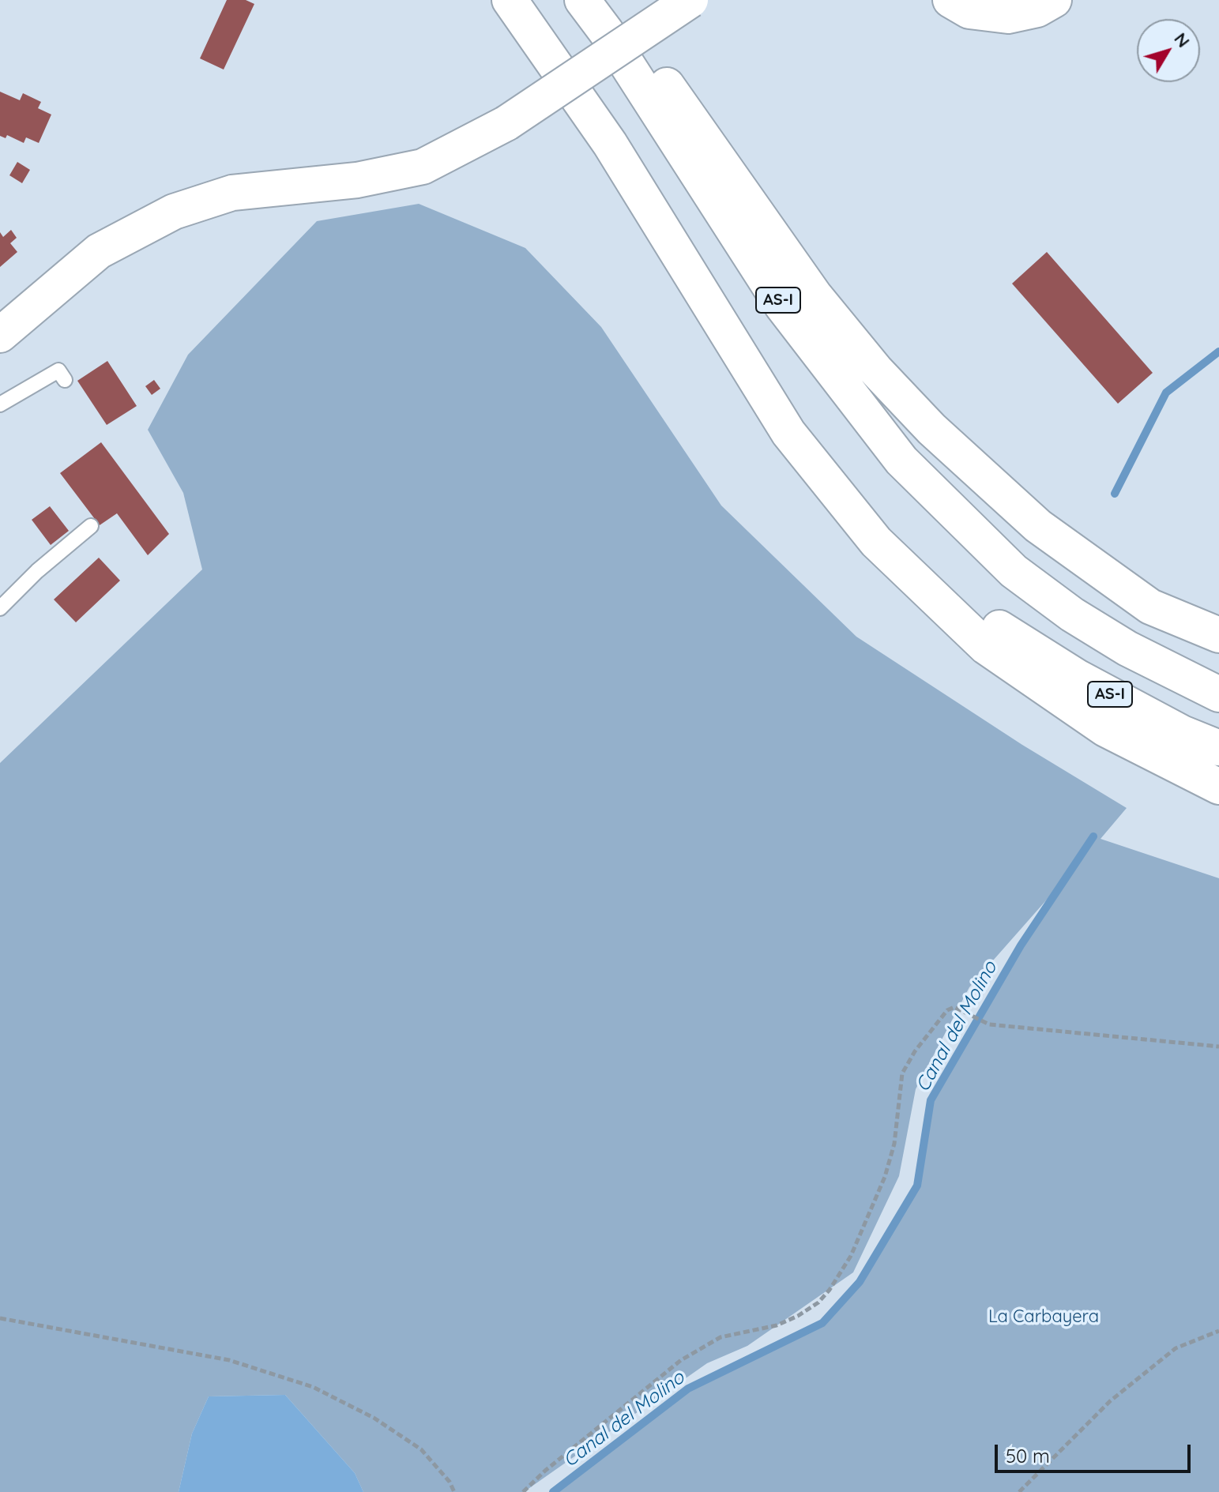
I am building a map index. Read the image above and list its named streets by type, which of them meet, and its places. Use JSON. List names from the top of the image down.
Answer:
{
  "streets": {
    "main road": ["AS-I"]
  },
  "water": ["Canal del Molino"],
  "parks": ["La Carbayera"],
  "scale_bar": "50 m",
  "north": "top right"
}
